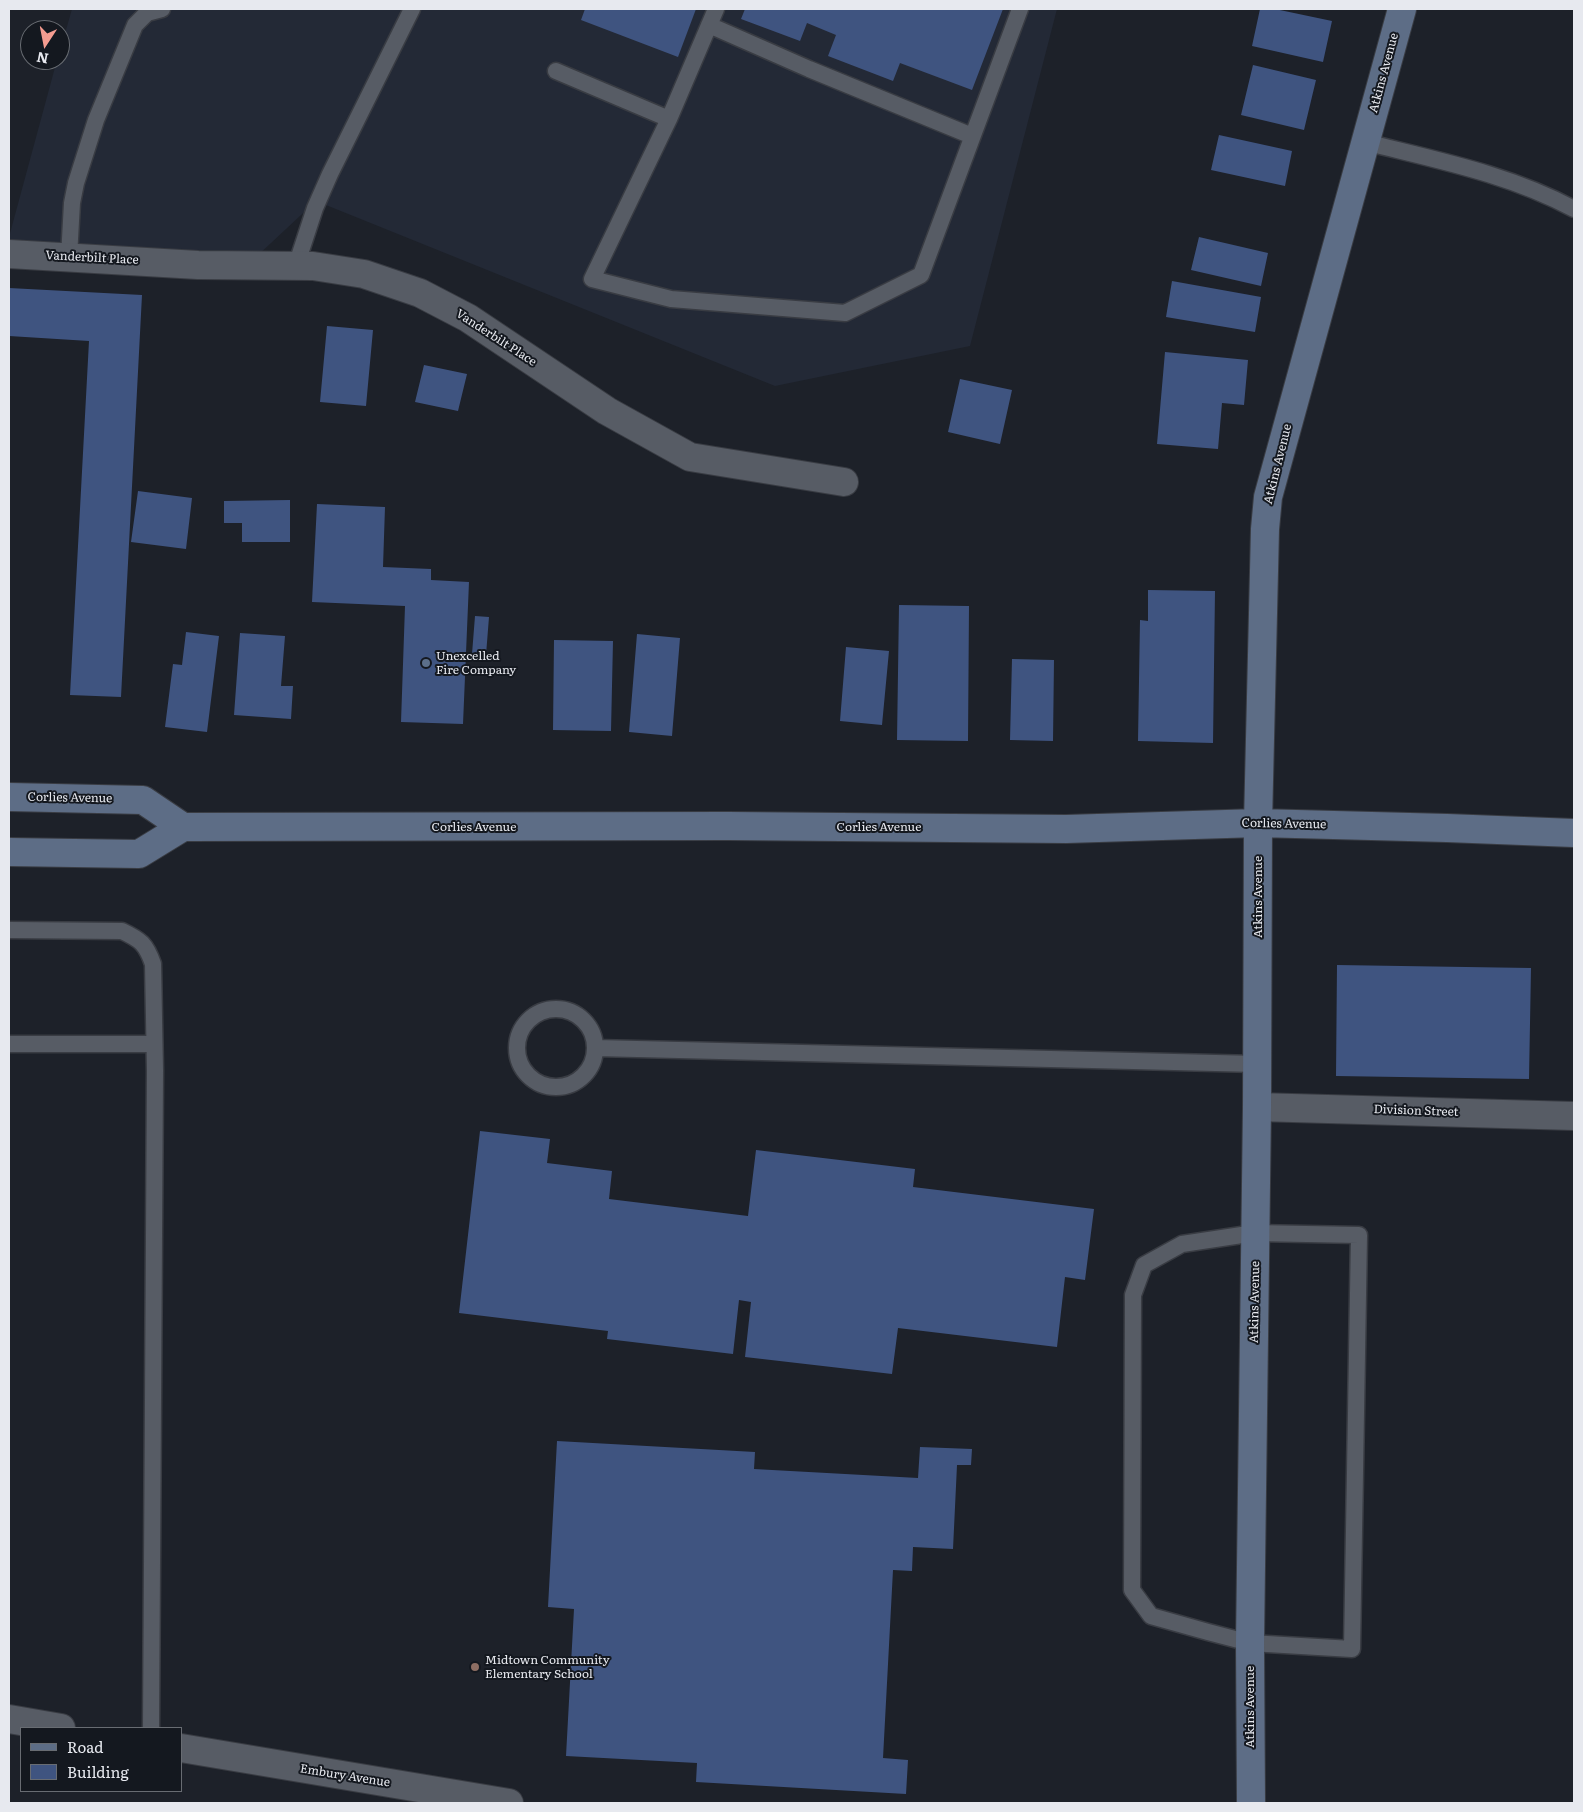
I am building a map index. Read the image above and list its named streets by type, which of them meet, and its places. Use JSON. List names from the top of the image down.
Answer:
{
  "streets": {
    "street": [
      "Atkins Avenue",
      "Vanderbilt Place",
      "Corlies Avenue",
      "Division Street",
      "Embury Avenue"
    ]
  },
  "crossings": [
    ["Atkins Avenue", "Corlies Avenue"],
    ["Atkins Avenue", "Division Street"]
  ],
  "places": ["Unexcelled Fire Company", "Midtown Community Elementary School"],
  "legend": ["Road", "Building"],
  "north": "bottom"
}
